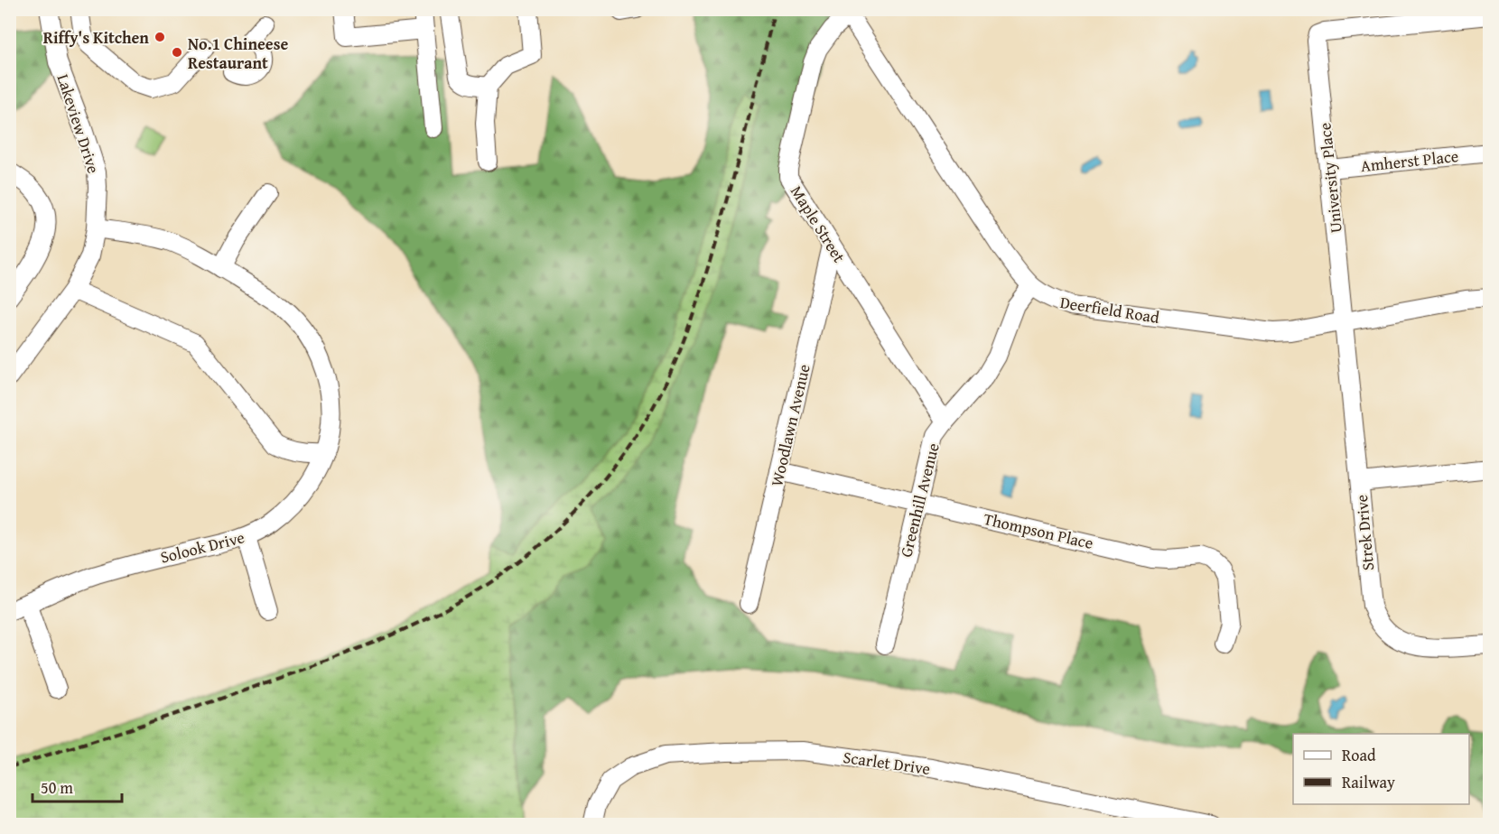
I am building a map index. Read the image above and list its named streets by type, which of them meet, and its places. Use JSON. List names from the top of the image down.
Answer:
{
  "streets": {
    "street": [
      "Lakeview Drive",
      "Amherst Place",
      "University Place",
      "Maple Street",
      "Deerfield Road",
      "Woodlawn Avenue",
      "Greenhill Avenue",
      "Thompson Place",
      "Strek Drive",
      "Solook Drive",
      "Scarlet Drive"
    ]
  },
  "crossings": [
    ["Lakeview Drive", "Solook Drive"],
    ["Amherst Place", "University Place"],
    ["University Place", "Deerfield Road"],
    ["University Place", "Strek Drive"],
    ["Maple Street", "Deerfield Road"],
    ["Maple Street", "Woodlawn Avenue"],
    ["Maple Street", "Greenhill Avenue"],
    ["Deerfield Road", "Greenhill Avenue"],
    ["Deerfield Road", "Strek Drive"],
    ["Woodlawn Avenue", "Thompson Place"],
    ["Greenhill Avenue", "Thompson Place"]
  ],
  "places": ["Riffy's Kitchen", "No.1 Chineese Restaurant"],
  "legend": ["Road", "Railway"],
  "scale_bar": "50 m"
}
